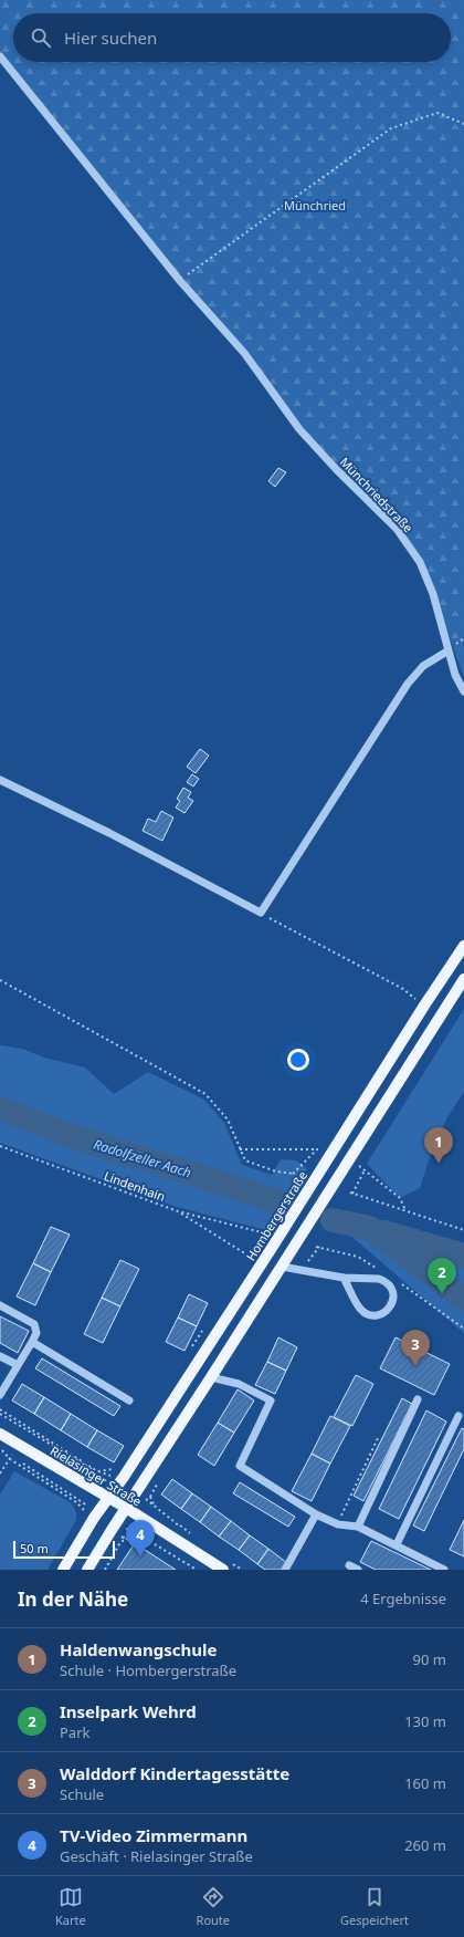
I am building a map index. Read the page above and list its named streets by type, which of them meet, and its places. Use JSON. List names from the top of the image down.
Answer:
{
  "streets": {
    "main road": ["Hombergerstraße", "Rielasinger Straße"],
    "street": ["Münchriedstraße"],
    "path": ["Lindenhain"]
  },
  "crossings": [
    ["Hombergerstraße", "Rielasinger Straße"]
  ],
  "water": ["Radolfzeller Aach"],
  "parks": ["Münchried"],
  "scale_bar": "50 m",
  "page": {
    "search": "Hier suchen",
    "pins": [
      "1",
      "2",
      "3",
      "4"
    ],
    "scale": "50 m",
    "heading": ["In der Nähe", "4 Ergebnisse"],
    "list": [
      {
        "mark": "1",
        "name": "Haldenwangschule",
        "note": "Schule · Hombergerstraße",
        "value": "90 m"
      },
      {
        "mark": "2",
        "name": "Inselpark Wehrd",
        "note": "Park",
        "value": "130 m"
      },
      {
        "mark": "3",
        "name": "Walddorf Kindertagesstätte",
        "note": "Schule",
        "value": "160 m"
      },
      {
        "mark": "4",
        "name": "TV-Video Zimmermann",
        "note": "Geschäft · Rielasinger Straße",
        "value": "260 m"
      }
    ],
    "nav": ["Karte", "Route", "Gespeichert"]
  }
}
